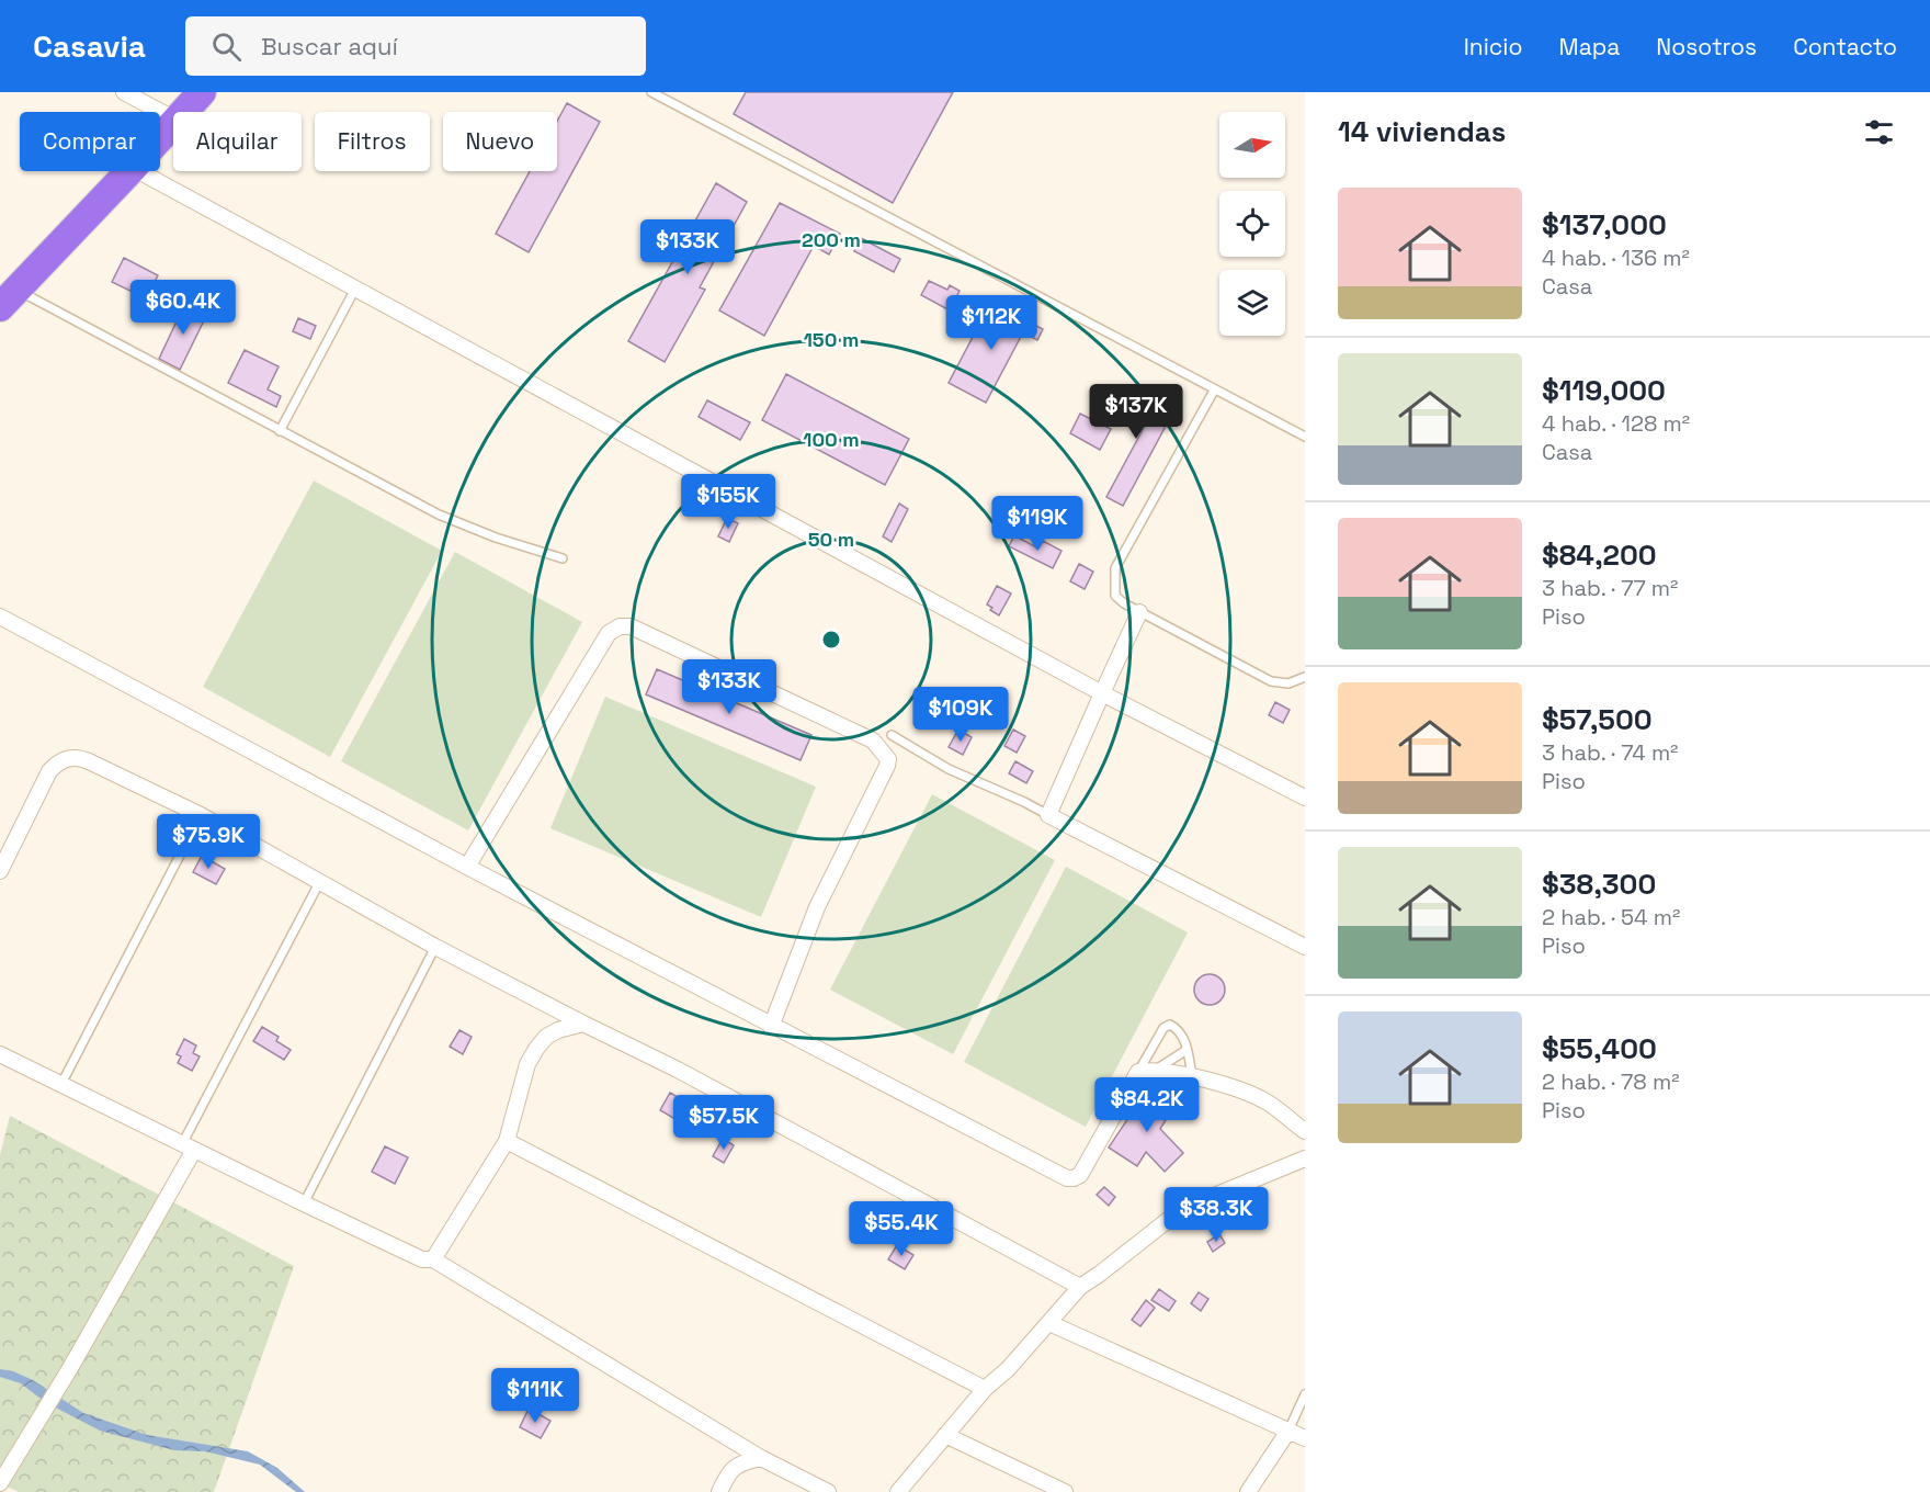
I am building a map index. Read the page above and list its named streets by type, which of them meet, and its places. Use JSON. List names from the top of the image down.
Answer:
{
  "north": "right",
  "page": {
    "header": "Casavia",
    "search": "Buscar aquí",
    "nav": [
      "Inicio",
      "Mapa",
      "Nosotros",
      "Contacto"
    ],
    "heading": "14 viviendas",
    "chip": [
      "Comprar",
      "Alquilar",
      "Filtros",
      "Nuevo"
    ],
    "list": [
      {
        "name": "$137,000",
        "note": "4 hab. · 136 m² · Casa"
      },
      {
        "name": "$119,000",
        "note": "4 hab. · 128 m² · Casa"
      },
      {
        "name": "$84,200",
        "note": "3 hab. · 77 m² · Piso"
      },
      {
        "name": "$57,500",
        "note": "3 hab. · 74 m² · Piso"
      },
      {
        "name": "$38,300",
        "note": "2 hab. · 54 m² · Piso"
      },
      {
        "name": "$55,400",
        "note": "2 hab. · 78 m² · Piso"
      }
    ],
    "price": [
      "$133K",
      "$60.4K",
      "$112K",
      "$137K",
      "$155K",
      "$119K",
      "$133K",
      "$109K",
      "$75.9K",
      "$84.2K",
      "$57.5K",
      "$38.3K",
      "$55.4K",
      "$111K"
    ]
  },
  "rings": [
    "200 m",
    "150 m",
    "100 m",
    "50 m"
  ]
}
